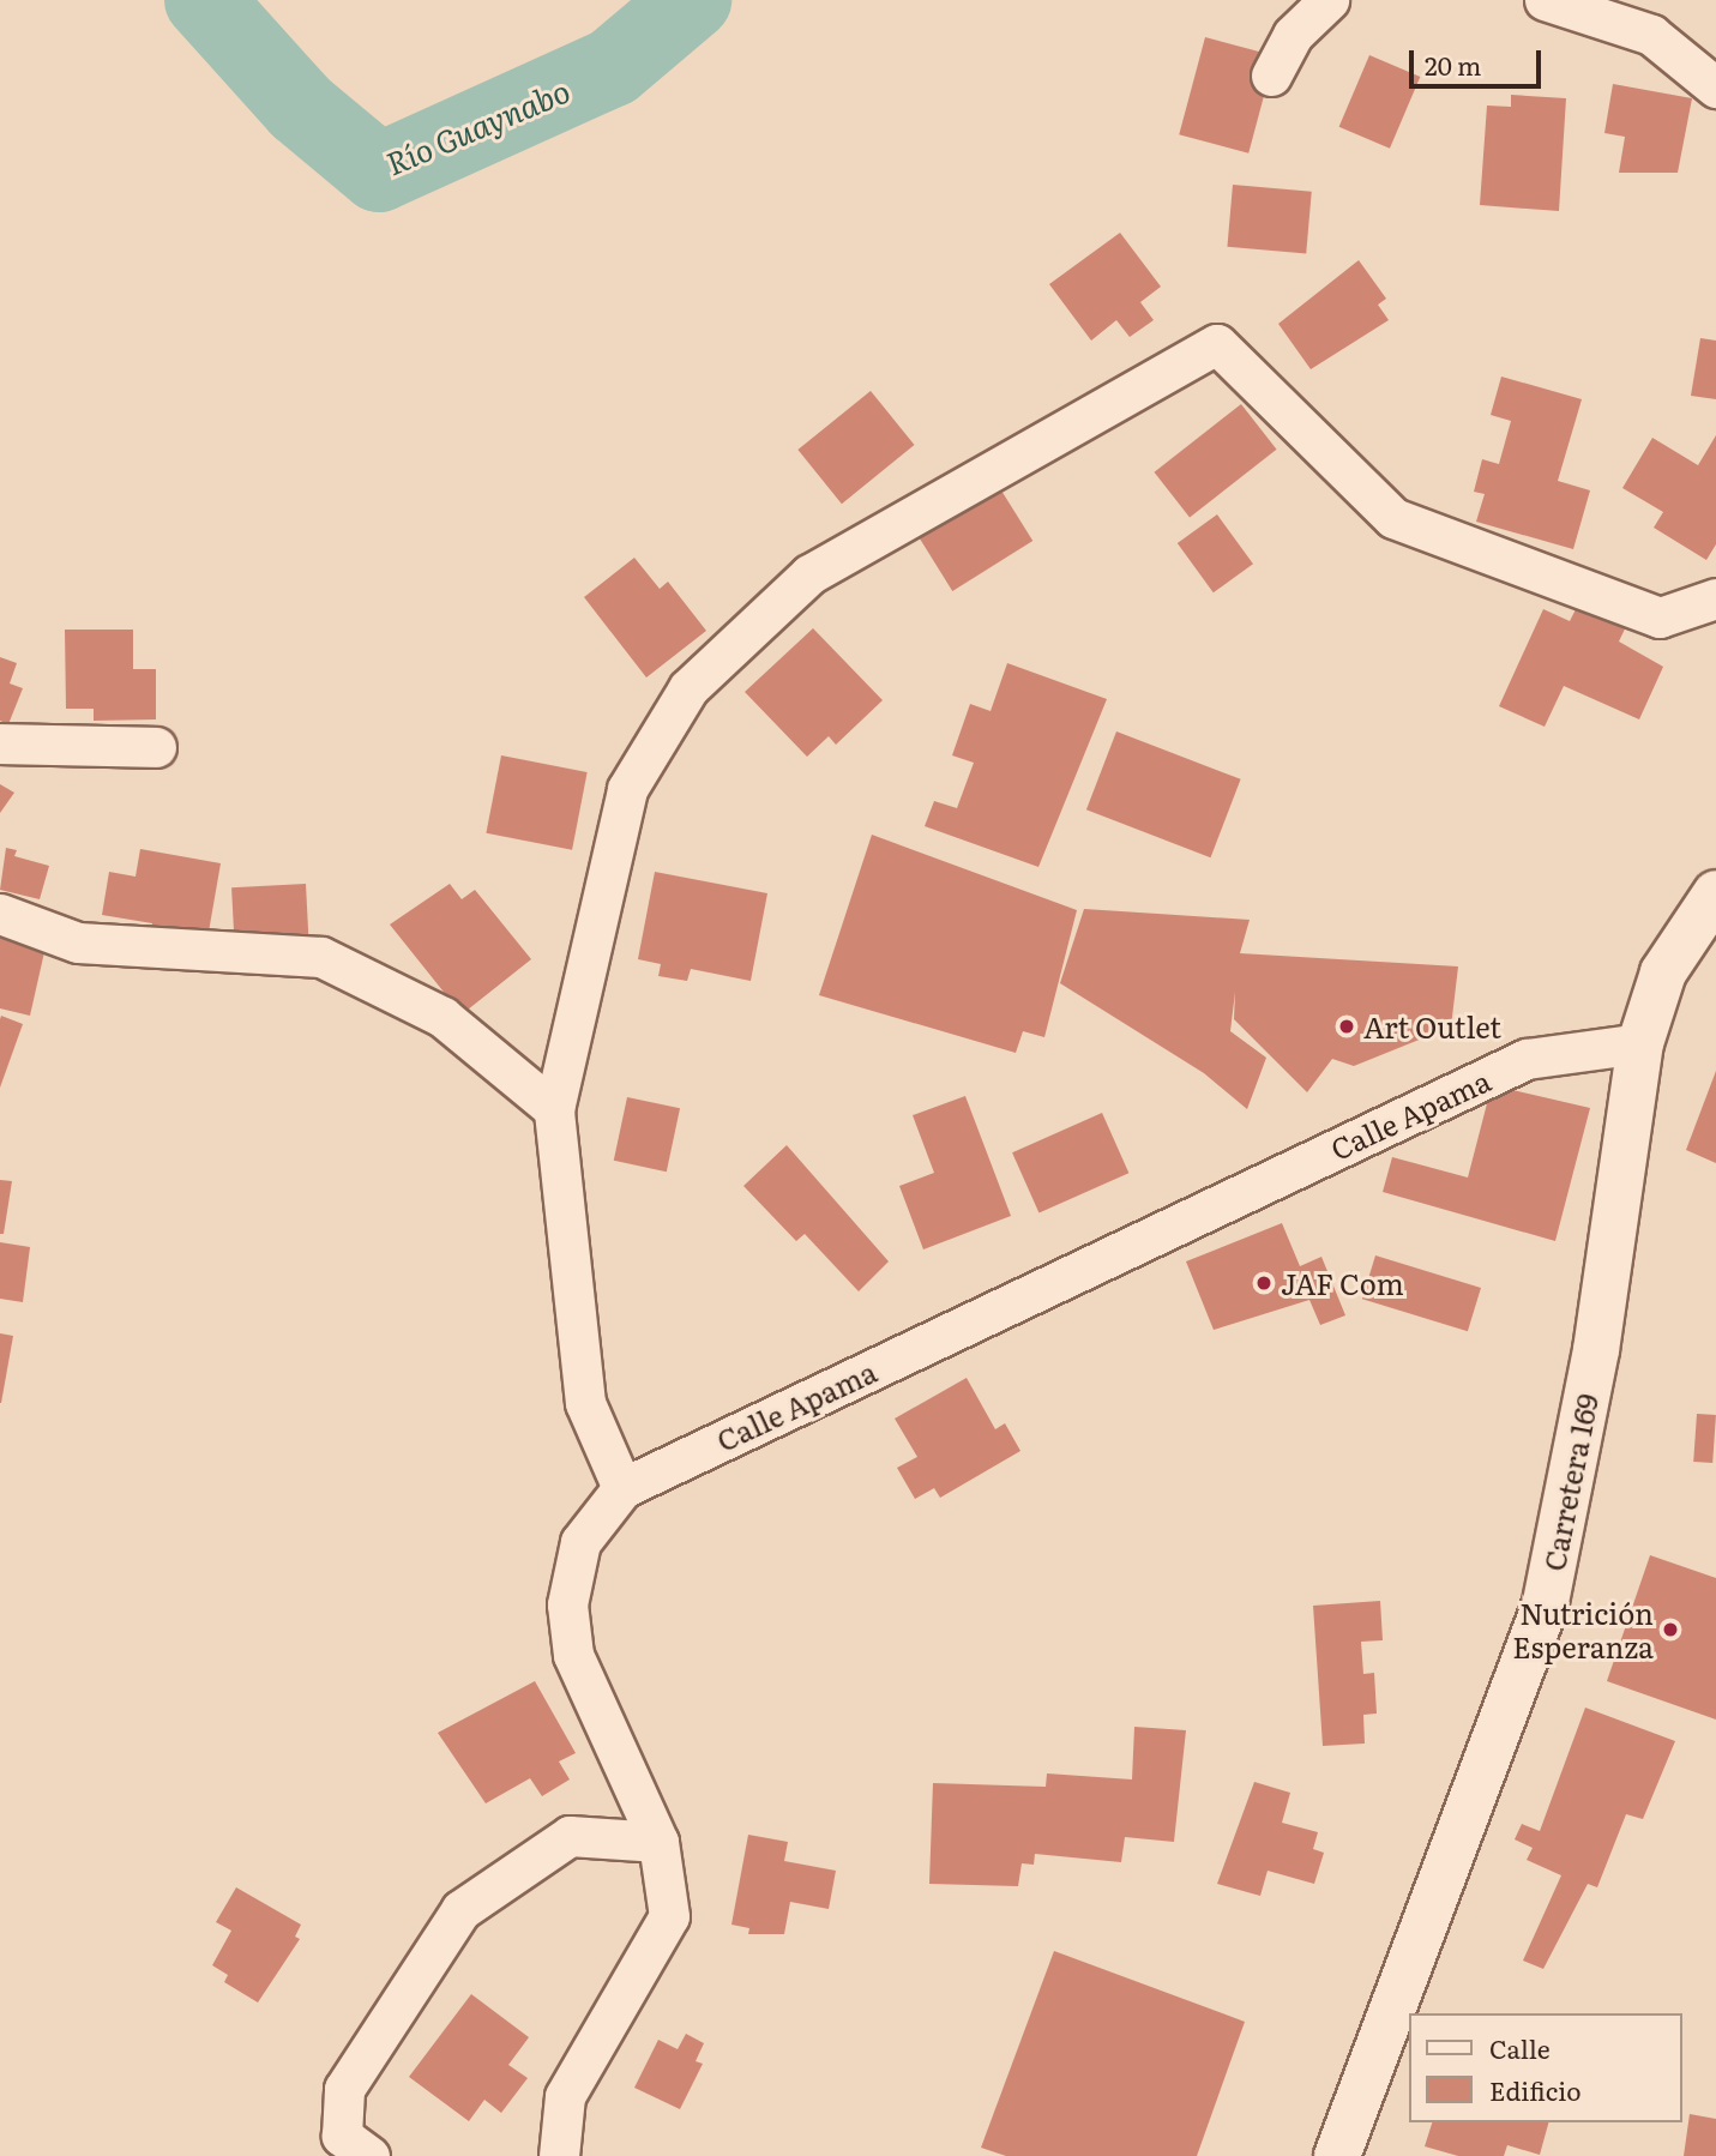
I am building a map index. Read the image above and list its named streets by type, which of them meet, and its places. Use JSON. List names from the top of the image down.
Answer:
{
  "streets": {
    "street": ["Calle Apama", "Carretera 169"]
  },
  "crossings": [
    ["Calle Apama", "Carretera 169"]
  ],
  "water": ["Río Guaynabo"],
  "places": ["Art Outlet", "JAF Com", "Nutrición Esperanza"],
  "legend": ["Calle", "Edificio"],
  "scale_bar": "20 m"
}
